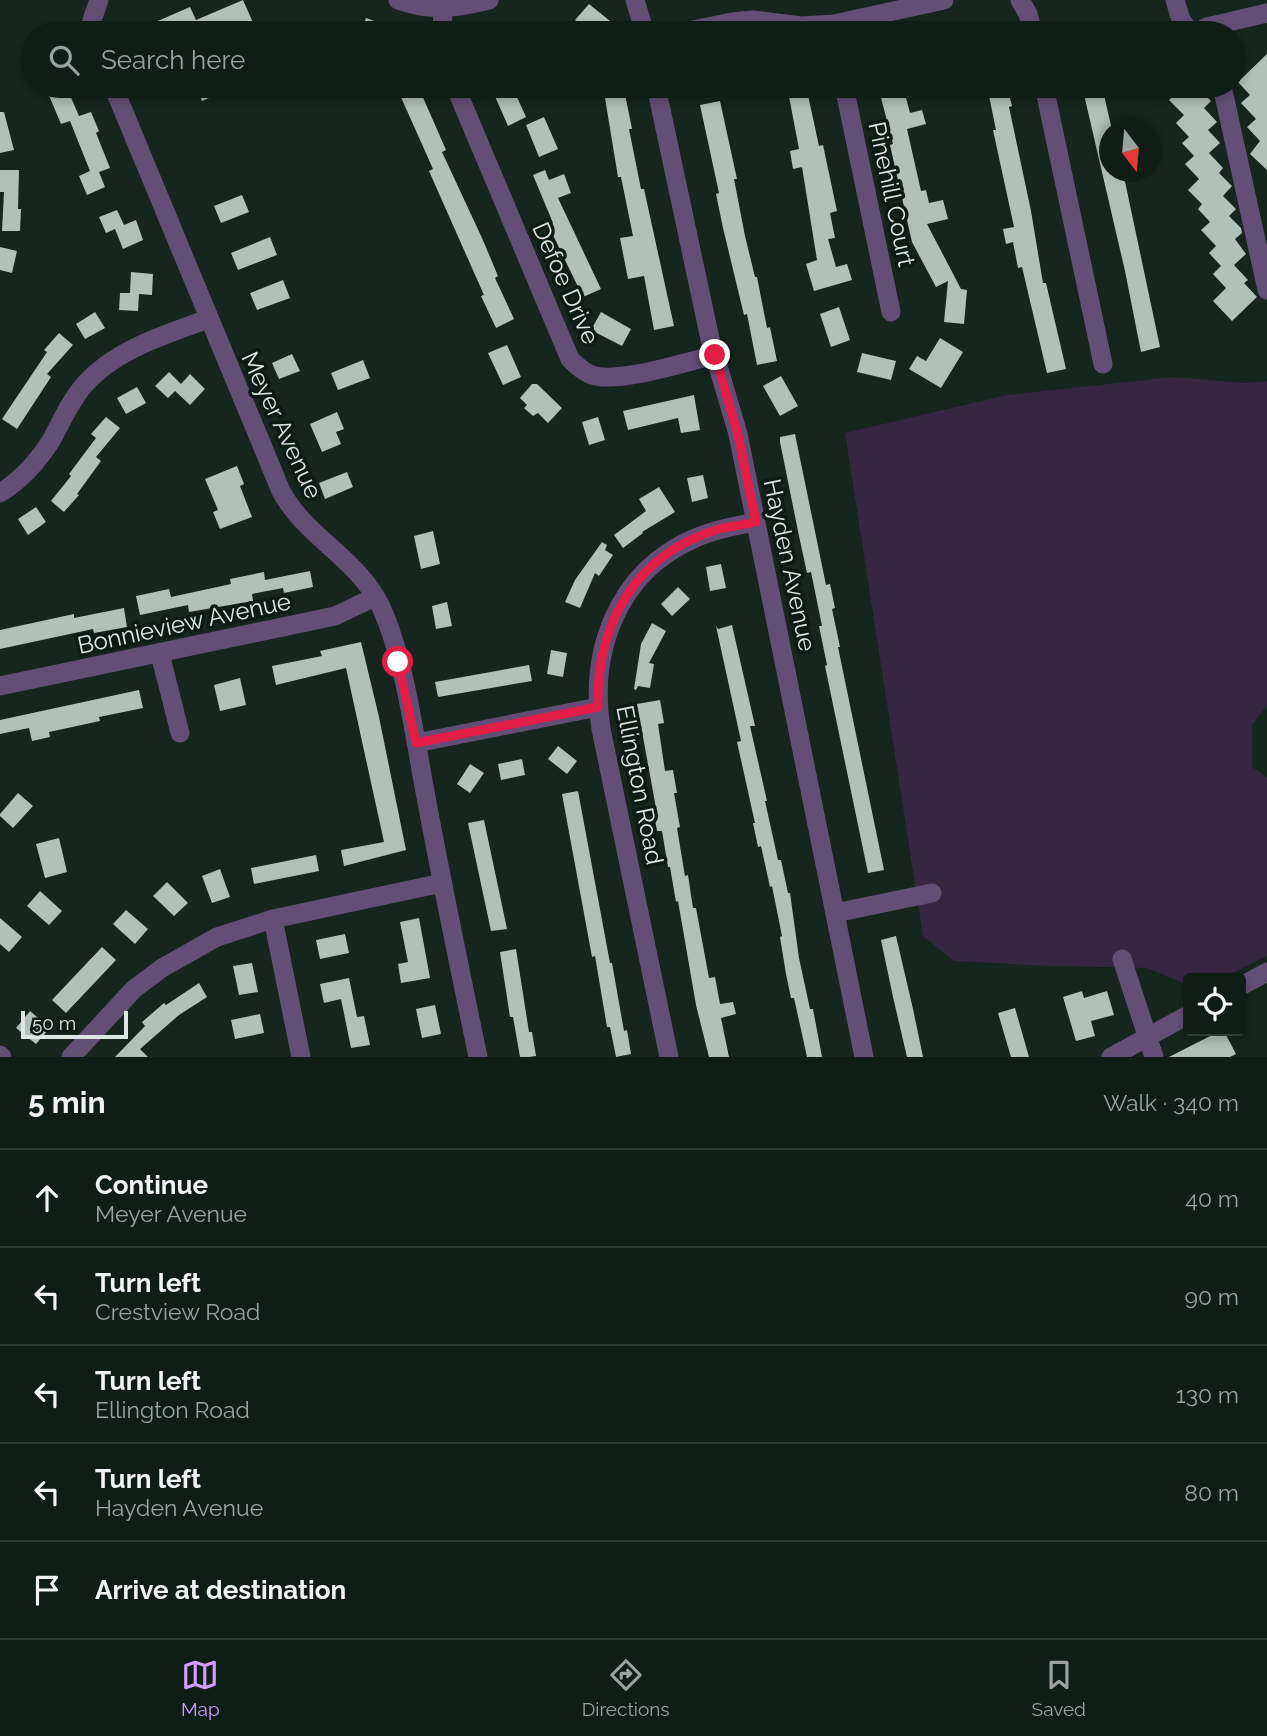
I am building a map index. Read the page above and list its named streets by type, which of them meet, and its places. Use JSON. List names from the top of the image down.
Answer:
{
  "streets": {
    "street": [
      "Pinehill Court",
      "Defoe Drive",
      "Meyer Avenue",
      "Hayden Avenue",
      "Bonnieview Avenue",
      "Ellington Road"
    ]
  },
  "crossings": [
    ["Defoe Drive", "Hayden Avenue"],
    ["Meyer Avenue", "Bonnieview Avenue"],
    ["Hayden Avenue", "Ellington Road"]
  ],
  "scale_bar": "50 m",
  "north": "bottom",
  "page": {
    "search": "Search here",
    "scale": "50 m",
    "heading": ["5 min", "Walk · 340 m"],
    "list": [
      ["Continue", "Meyer Avenue", "40 m"],
      ["Turn left", "Crestview Road", "90 m"],
      ["Turn left", "Ellington Road", "130 m"],
      ["Turn left", "Hayden Avenue", "80 m"],
      "Arrive at destination"
    ],
    "nav": ["Map", "Directions", "Saved"]
  }
}
